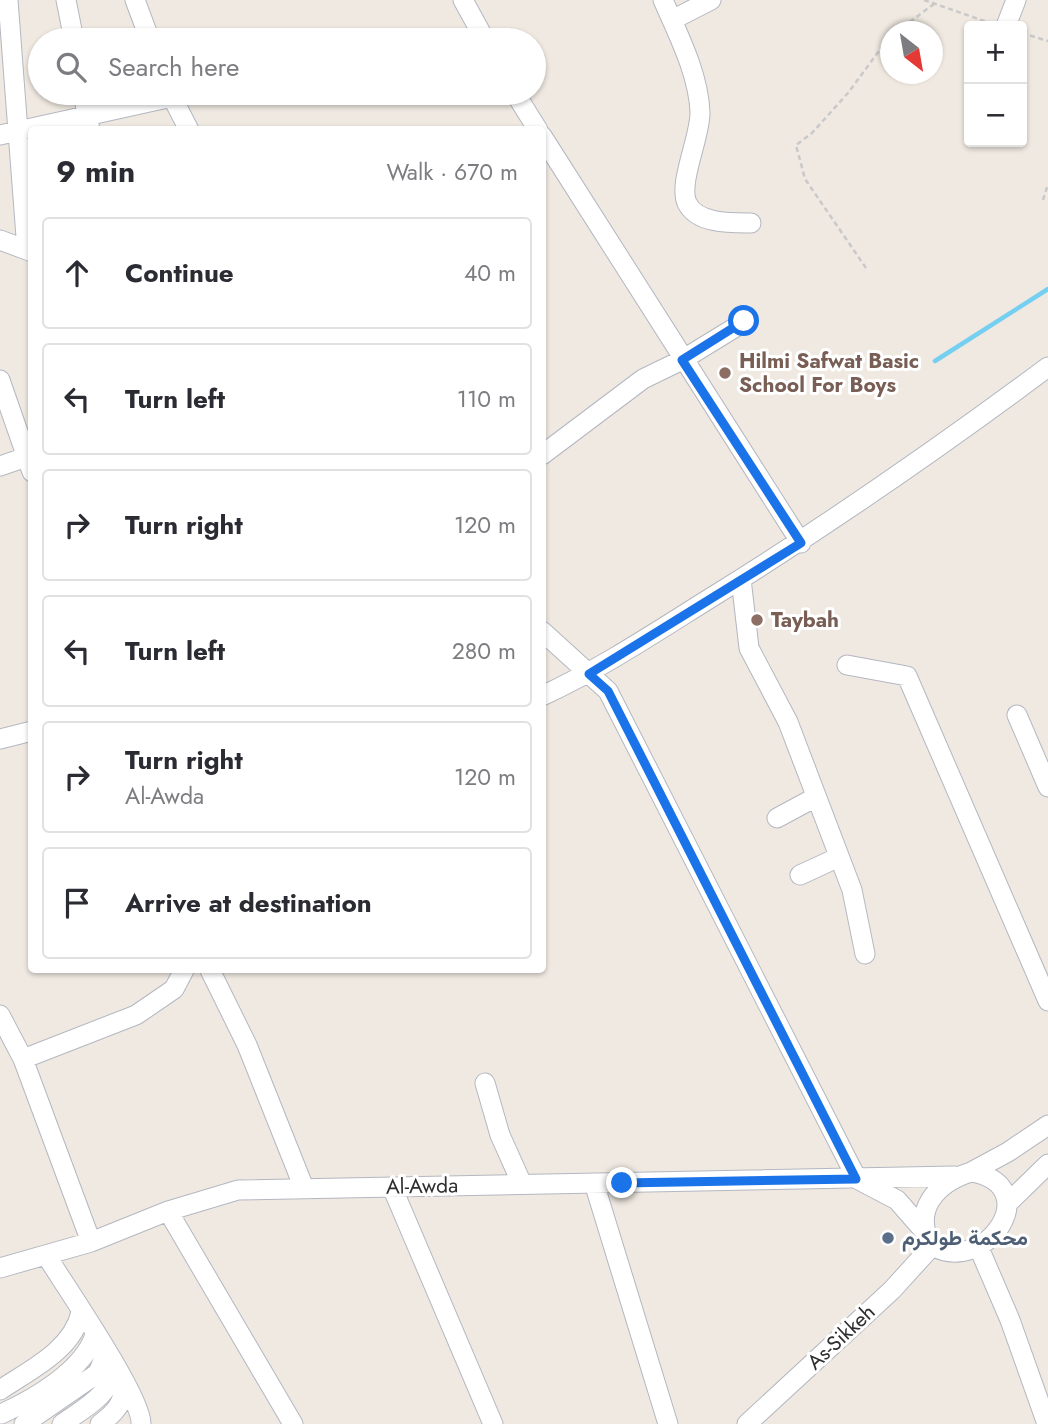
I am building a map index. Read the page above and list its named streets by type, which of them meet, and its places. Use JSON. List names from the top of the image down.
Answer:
{
  "streets": {
    "street": ["Al-Awda", "As-Sikkeh"]
  },
  "crossings": [
    ["Al-Awda", "As-Sikkeh"]
  ],
  "places": ["Hilmi Safwat Basic School For Boys", "Taybah", "محكمة طولكرم"],
  "north": "bottom right",
  "page": {
    "map_buttons": ["+", "−"],
    "search": "Search here",
    "heading": ["9 min", "Walk · 670 m"],
    "list": [
      ["Continue", "40 m"],
      ["Turn left", "110 m"],
      ["Turn right", "120 m"],
      ["Turn left", "280 m"],
      ["Turn right", "Al-Awda", "120 m"],
      "Arrive at destination"
    ]
  }
}
